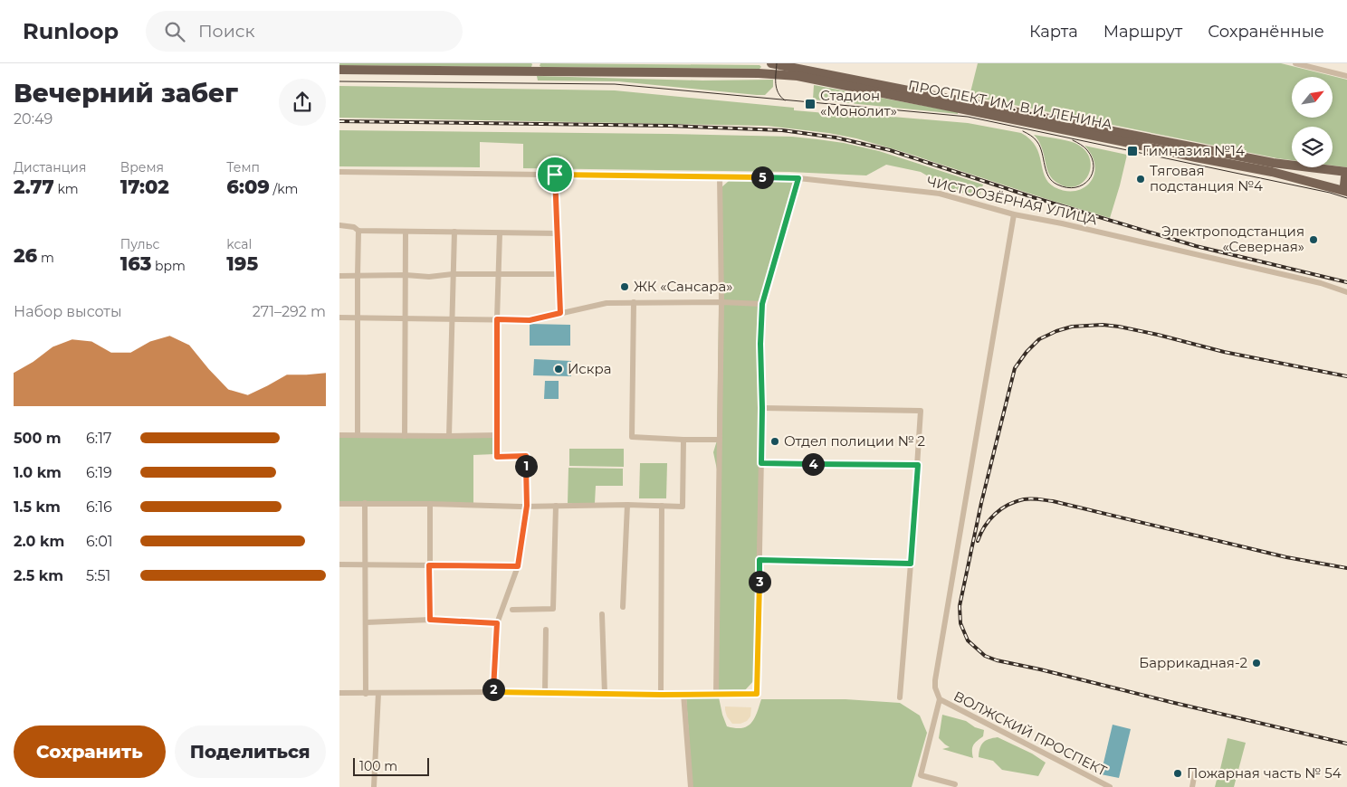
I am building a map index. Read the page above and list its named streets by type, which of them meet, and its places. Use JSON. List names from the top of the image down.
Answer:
{
  "streets": {
    "main road": ["ПРОСПЕКТ ИМ. В.И. ЛЕНИНА"],
    "street": ["ЧИСТООЗЁРНАЯ УЛИЦА", "ВОЛЖСКИЙ ПРОСПЕКТ"]
  },
  "places": {
    "transit": ["Стадион «Монолит»", "Гимназия №14"],
    "other": [
      "Тяговая подстанция №4",
      "Электроподстанция «Северная»",
      "ЖК «Сансара»",
      "Искра",
      "Отдел полиции № 2",
      "Баррикадная-2",
      "Пожарная часть № 54"
    ]
  },
  "scale_bar": "100 m",
  "north": "top right",
  "page": {
    "header": "Runloop",
    "search": "Поиск",
    "nav": ["Карта", "Маршрут", "Сохранённые"],
    "heading": ["Вечерний забег", "20:49"],
    "stats": [
      ["Дистанция", "2.77 km"],
      ["Время", "17:02"],
      ["Темп", "6:09 /km"],
      ["26 m"],
      ["Пульс", "163 bpm"],
      ["kcal", "195"]
    ],
    "pins": [
      "5",
      "4",
      "1",
      "3",
      "2"
    ],
    "chart": ["Набор высоты", "271–292 m"],
    "list": [
      {
        "name": "500 m",
        "note": "6:17"
      },
      {
        "name": "1.0 km",
        "note": "6:19"
      },
      {
        "name": "1.5 km",
        "note": "6:16"
      },
      {
        "name": "2.0 km",
        "note": "6:01"
      },
      {
        "name": "2.5 km",
        "note": "5:51"
      }
    ],
    "buttons": ["Сохранить", "Поделиться"],
    "scale": "100 m"
  }
}
